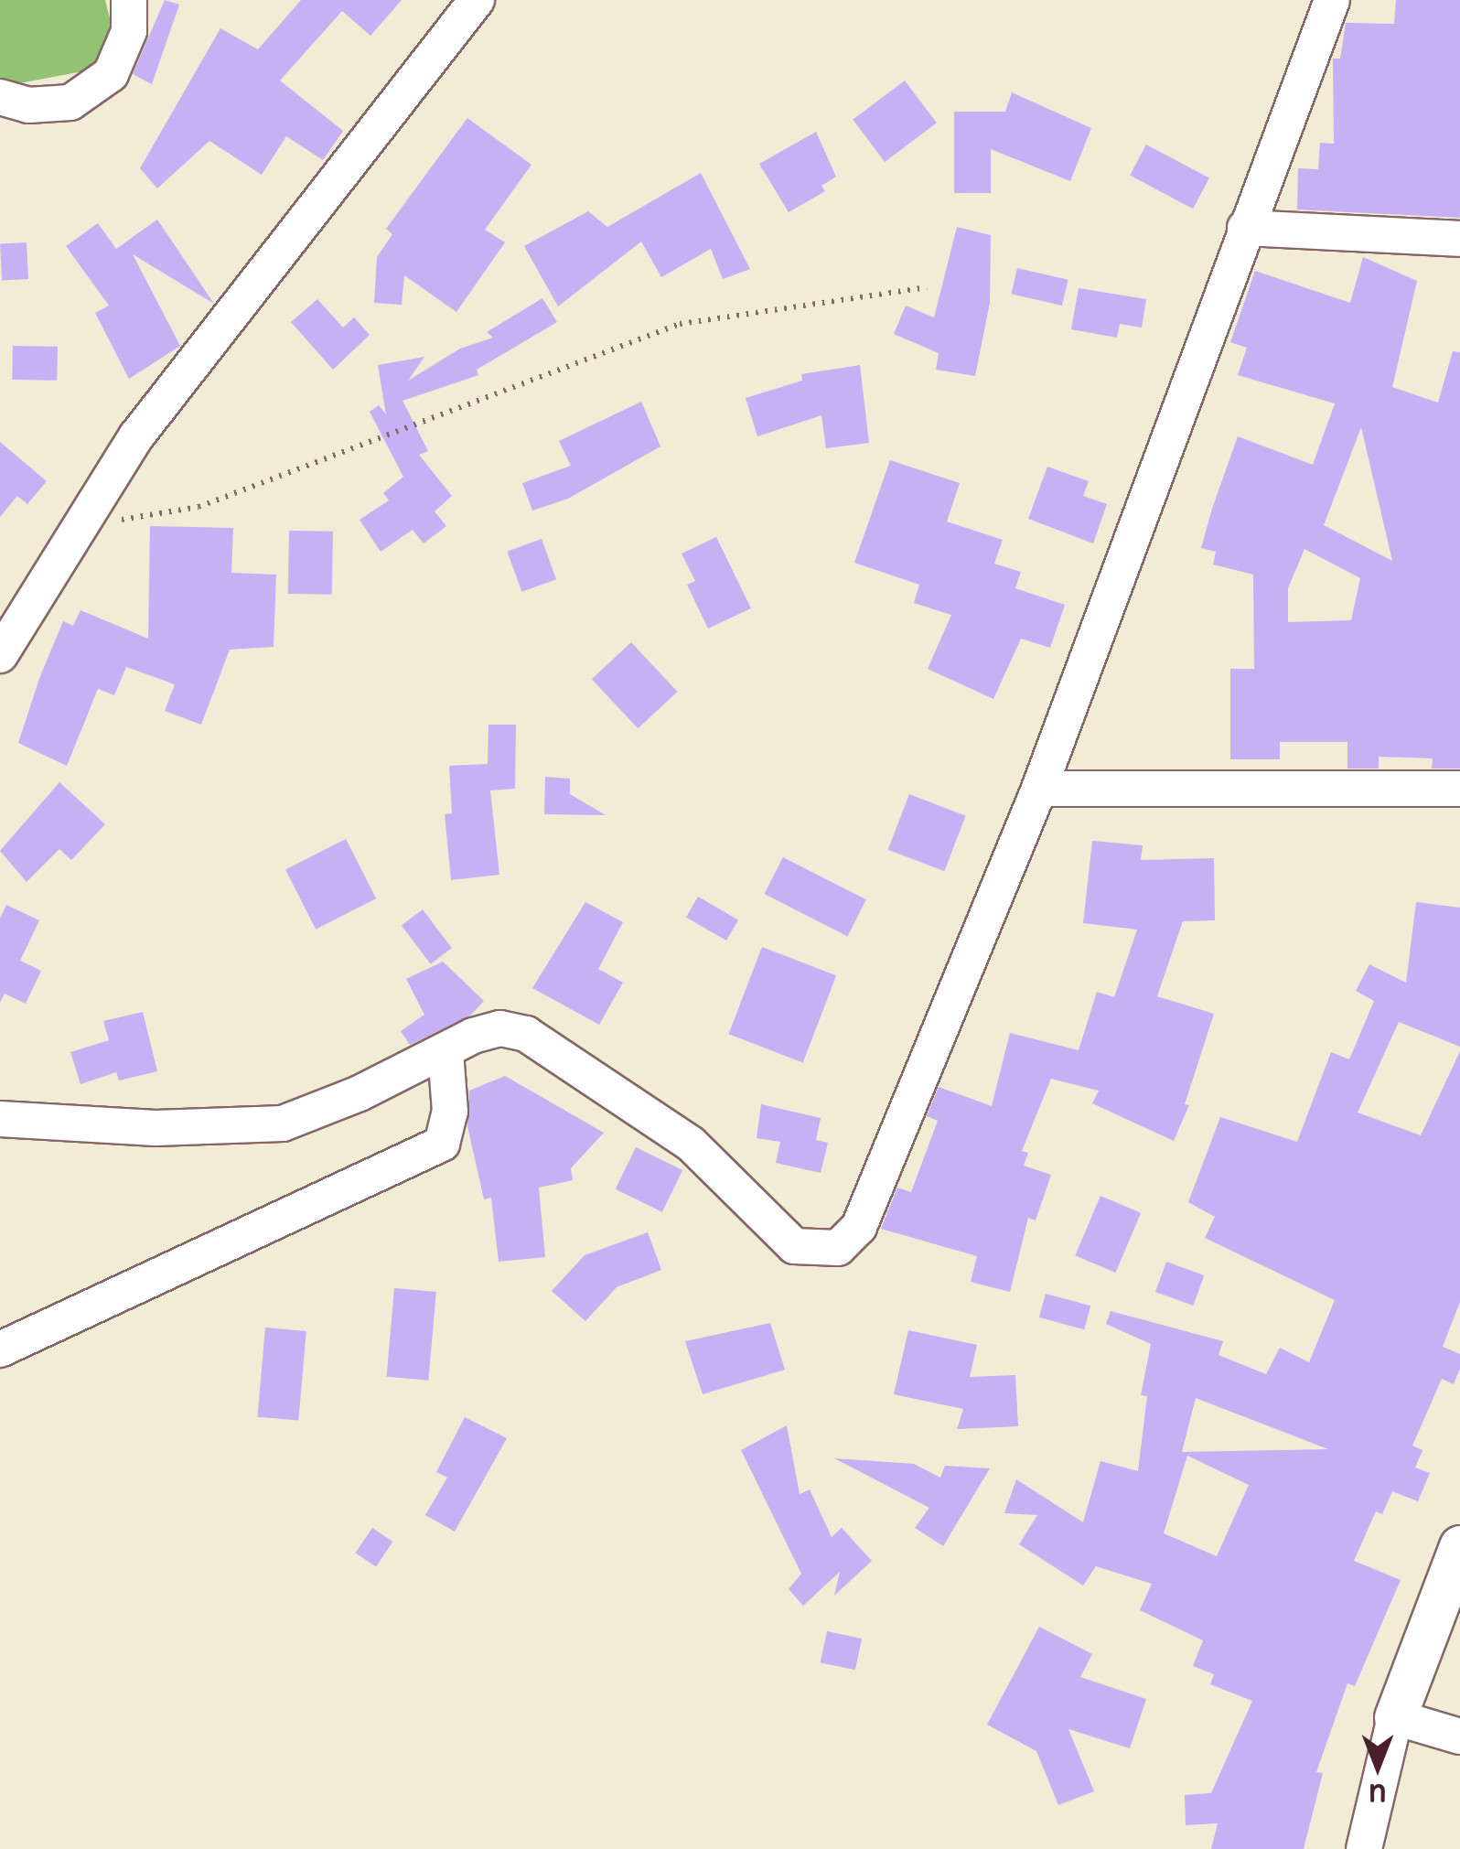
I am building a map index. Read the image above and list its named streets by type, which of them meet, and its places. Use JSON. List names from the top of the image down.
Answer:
{
  "north": "bottom"
}
